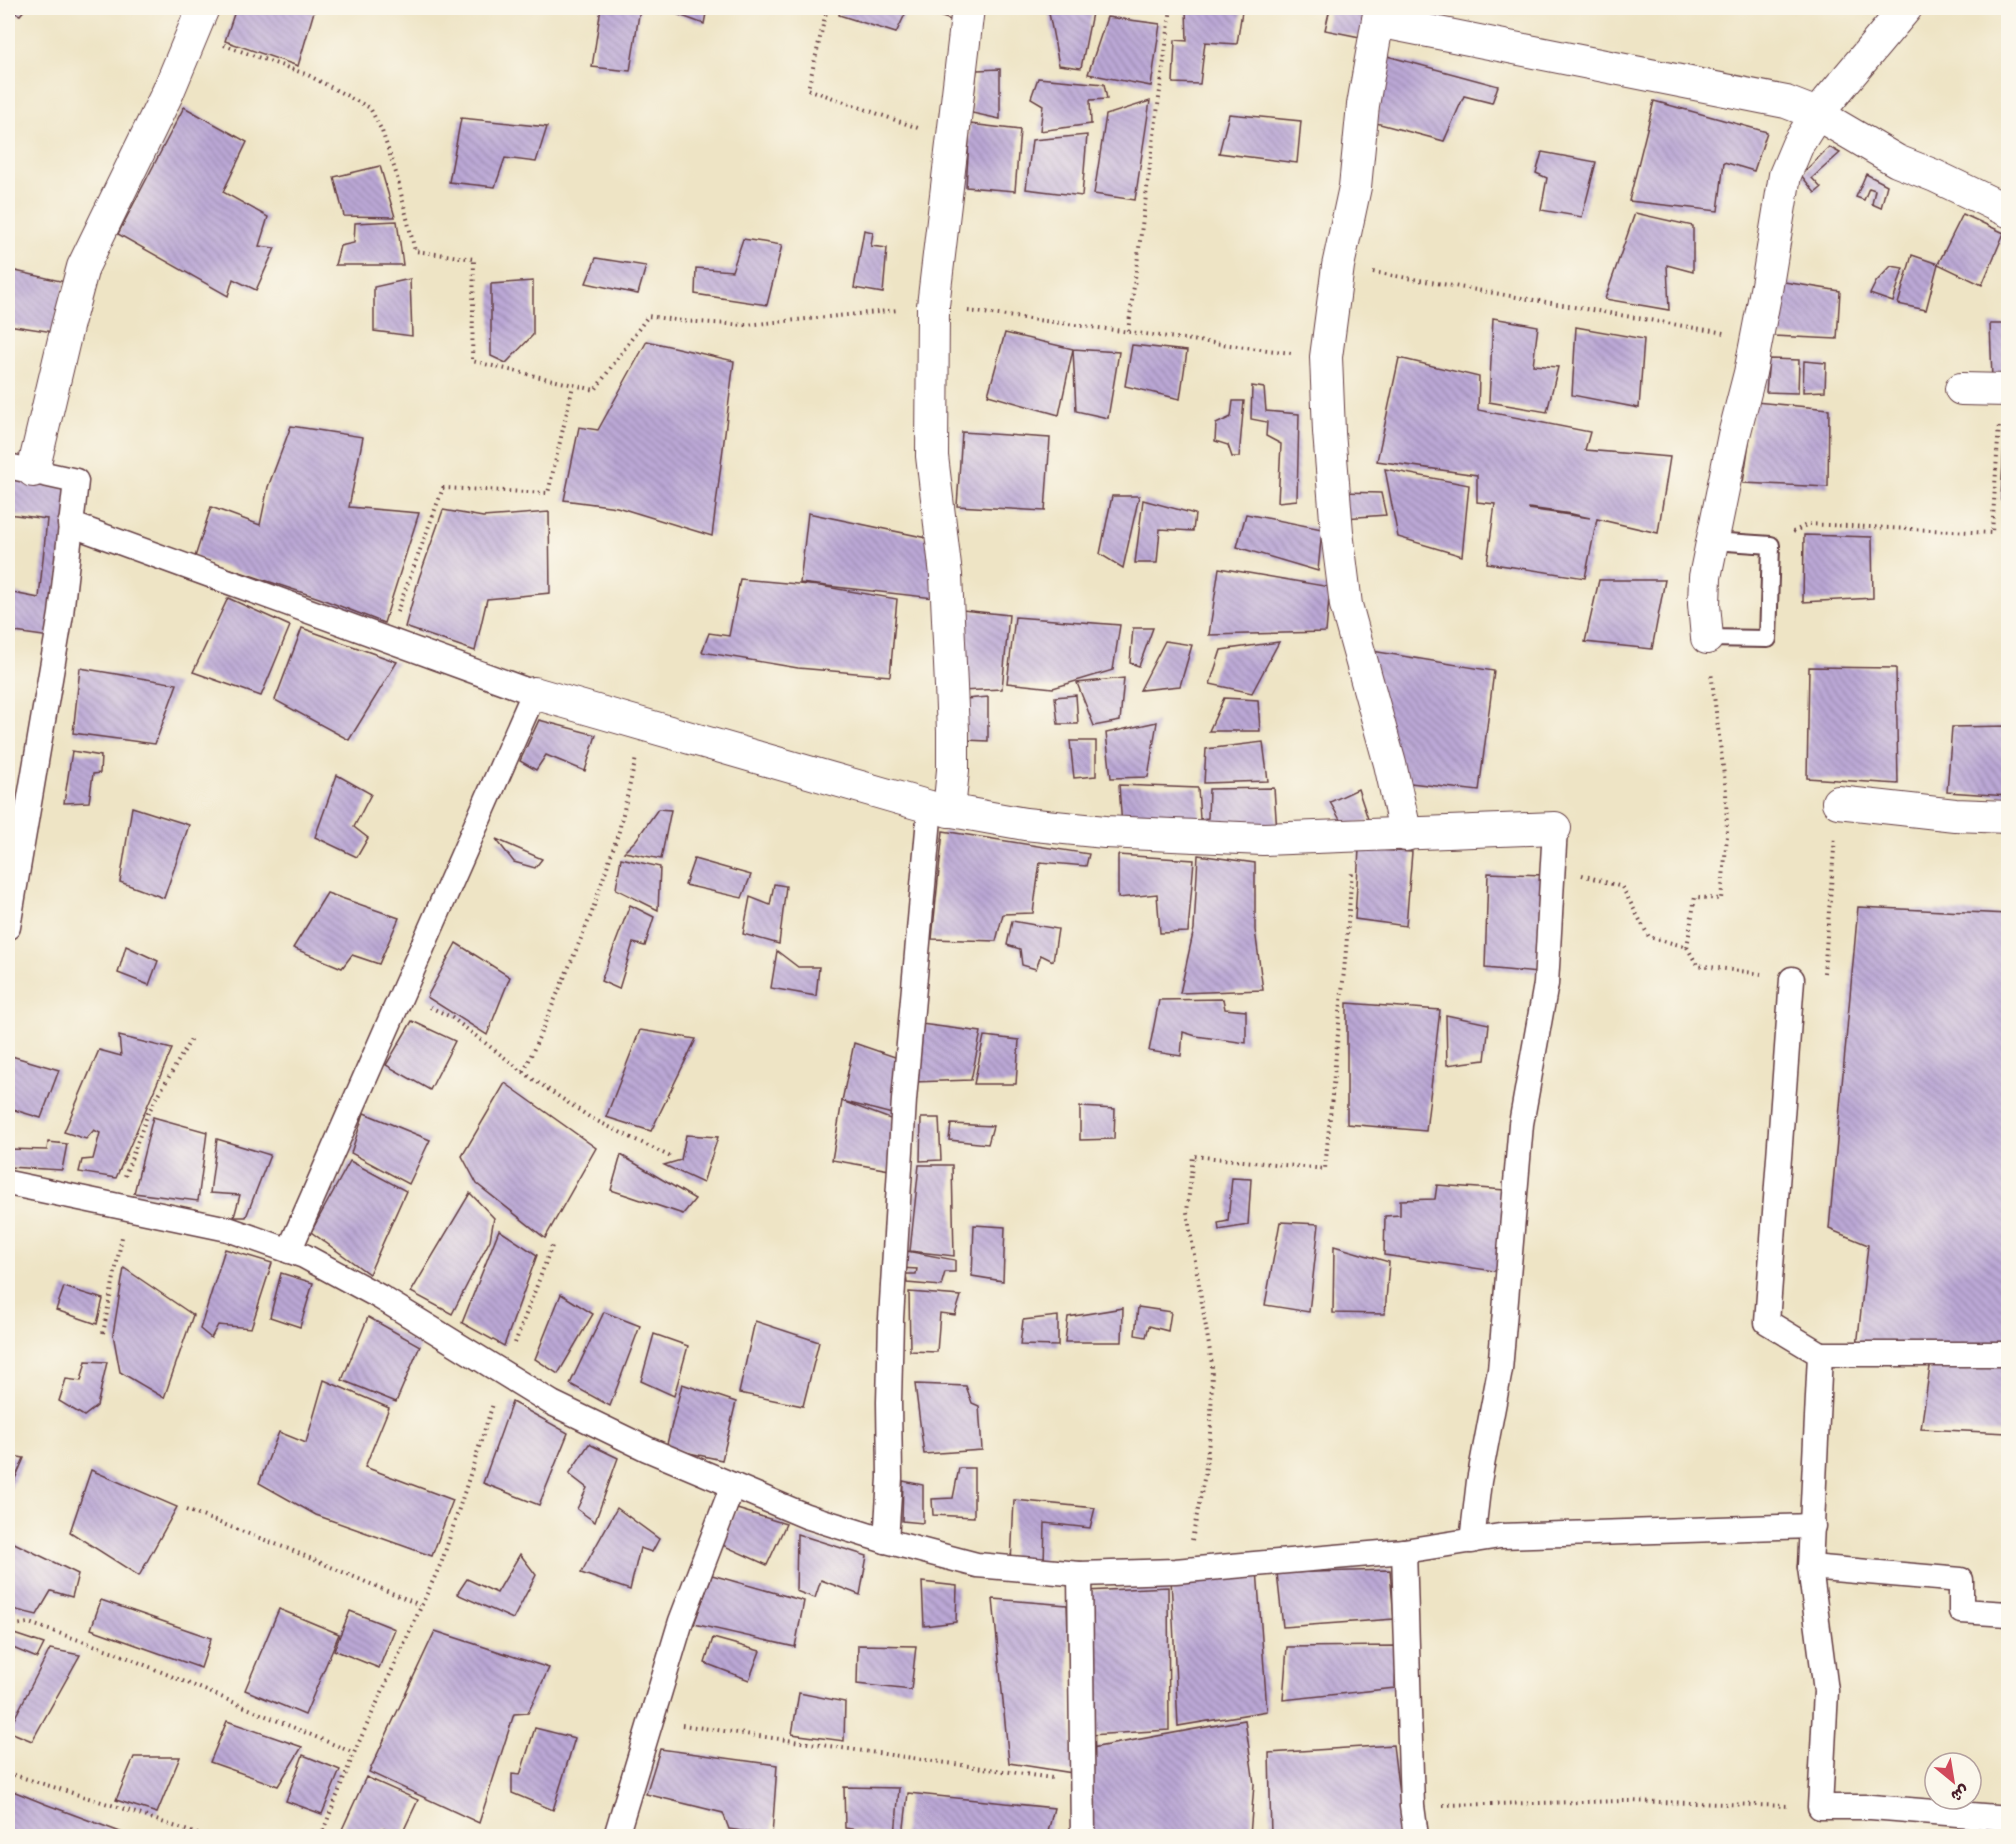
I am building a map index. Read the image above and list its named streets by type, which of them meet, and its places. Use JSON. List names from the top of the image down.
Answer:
{
  "north": "bottom right"
}
